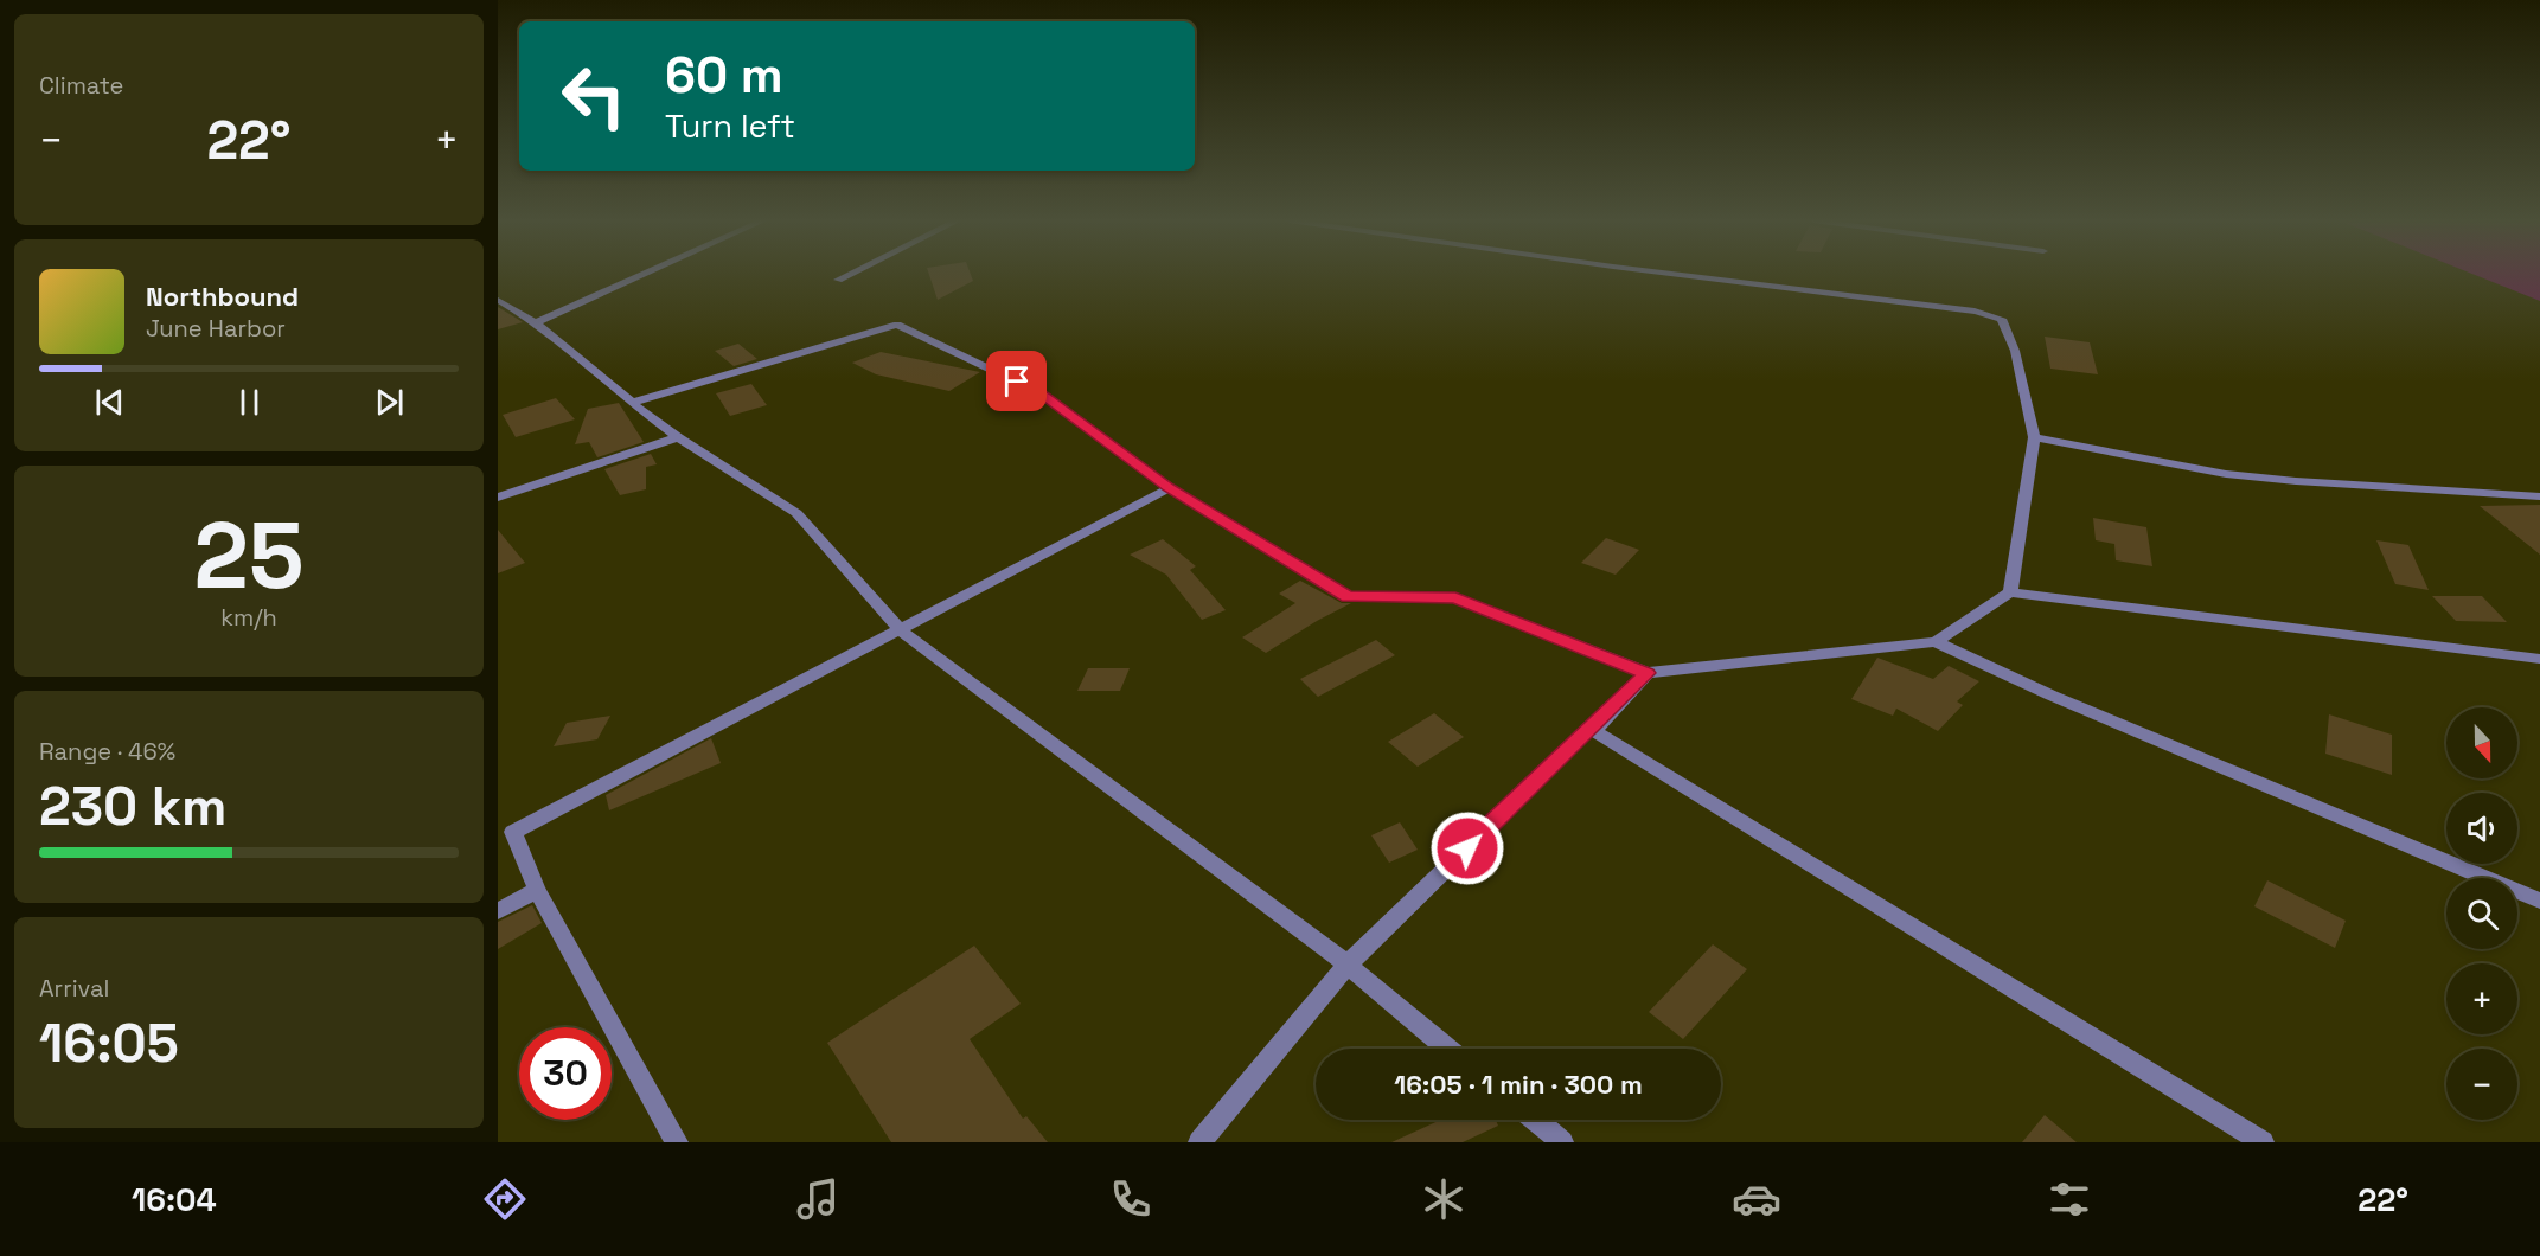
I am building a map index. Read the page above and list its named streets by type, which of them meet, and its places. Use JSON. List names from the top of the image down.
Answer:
{
  "north": "bottom",
  "page": {
    "tile": [
      "Climate",
      ["25", "km/h"],
      ["Range · 46%", "230 km"],
      ["Arrival", "16:05"]
    ],
    "turn": ["60 m", "Turn left"],
    "heat": ["−", "22°", "+"],
    "song": ["Northbound", "June Harbor"],
    "map_buttons": ["+", "−"],
    "limit": "30",
    "trip": "16:05 · 1 min · 300 m",
    "tabs": ["16:04", "22°"]
  }
}
